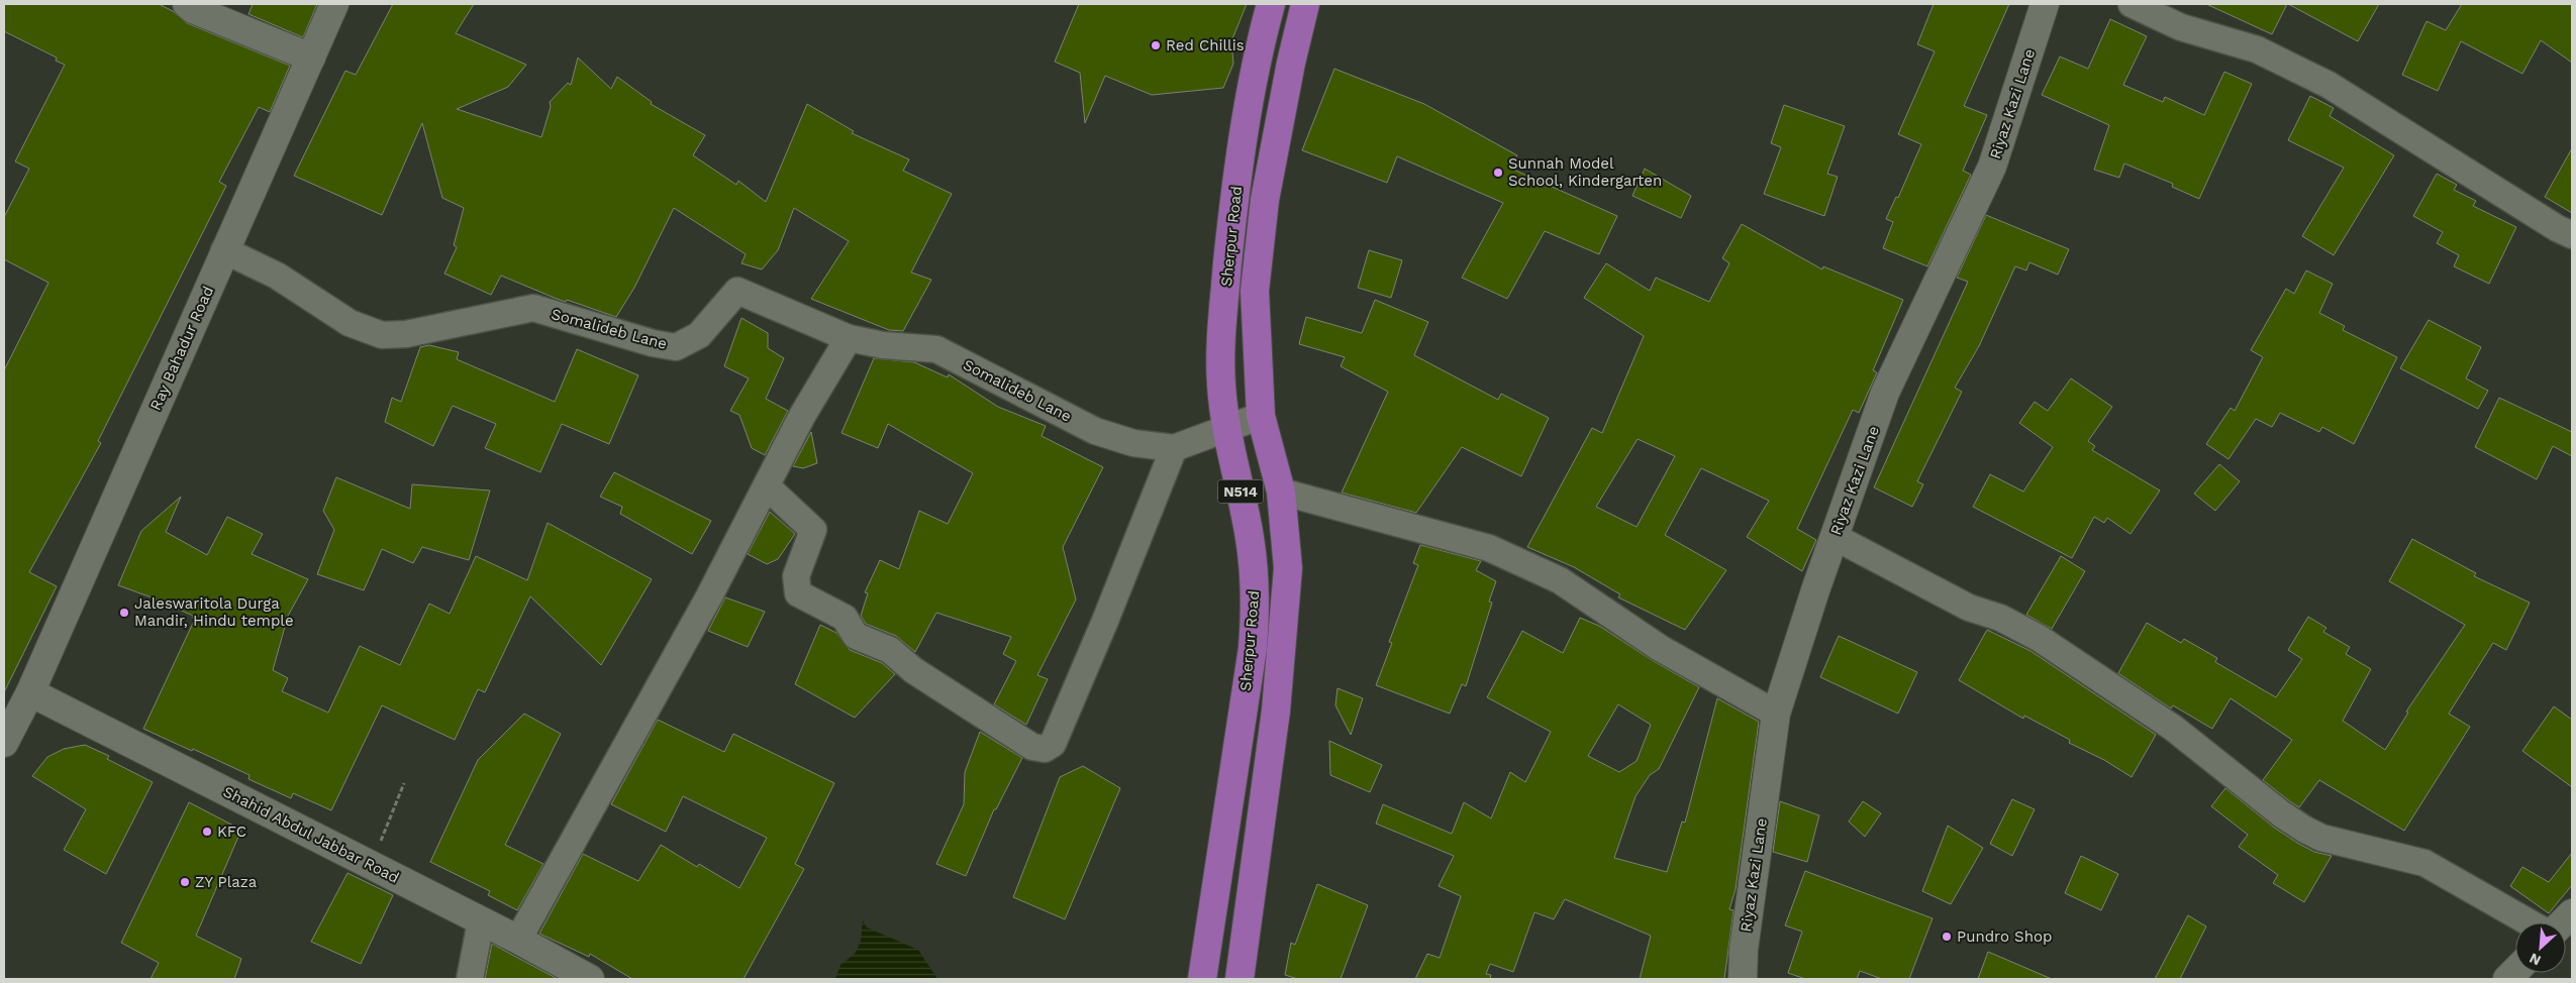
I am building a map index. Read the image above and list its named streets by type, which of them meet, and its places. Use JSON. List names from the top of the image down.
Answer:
{
  "streets": {
    "highway": ["Sherpur Road", "N514"],
    "street": [
      "Riyaz Kazi Lane",
      "Somalideb Lane",
      "Ray Bahadur Road",
      "Shahid Abdul Jabbar Road"
    ]
  },
  "crossings": [
    ["Sherpur Road", "Somalideb Lane"],
    ["Somalideb Lane", "Ray Bahadur Road"],
    ["Ray Bahadur Road", "Shahid Abdul Jabbar Road"]
  ],
  "places": [
    "Red Chillis",
    "Sunnah Model School, Kindergarten",
    "Jaleswaritola Durga Mandir, Hindu temple",
    "KFC",
    "ZY Plaza",
    "Pundro Shop"
  ],
  "north": "bottom left"
}
